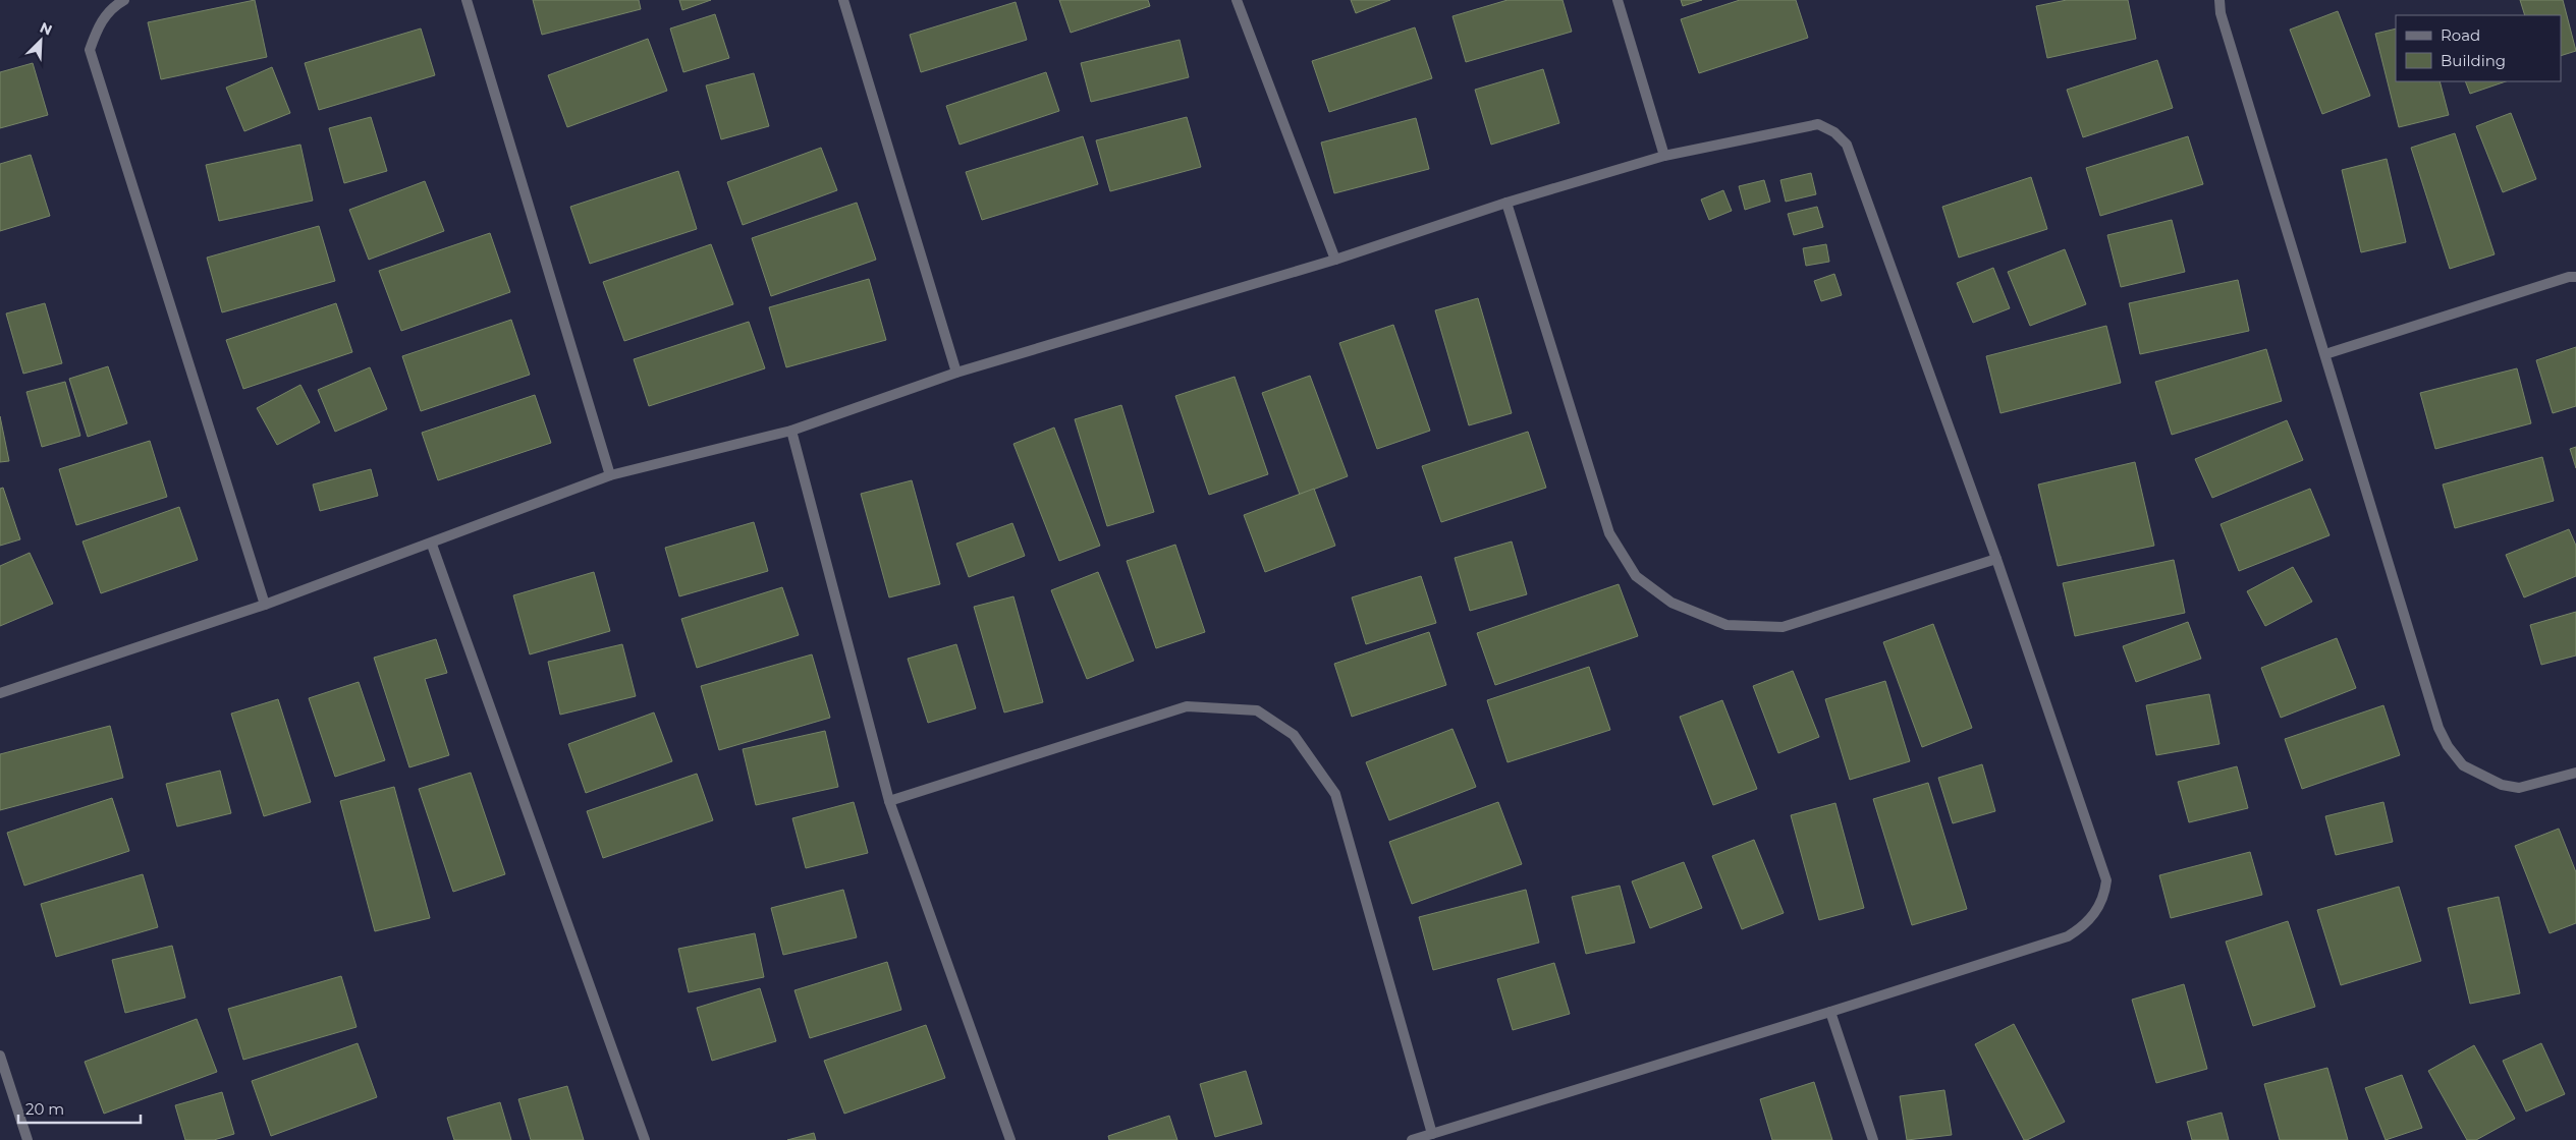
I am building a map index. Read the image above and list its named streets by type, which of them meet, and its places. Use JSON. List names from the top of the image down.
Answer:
{
  "legend": ["Road", "Building"],
  "scale_bar": "20 m",
  "north": "top right"
}
